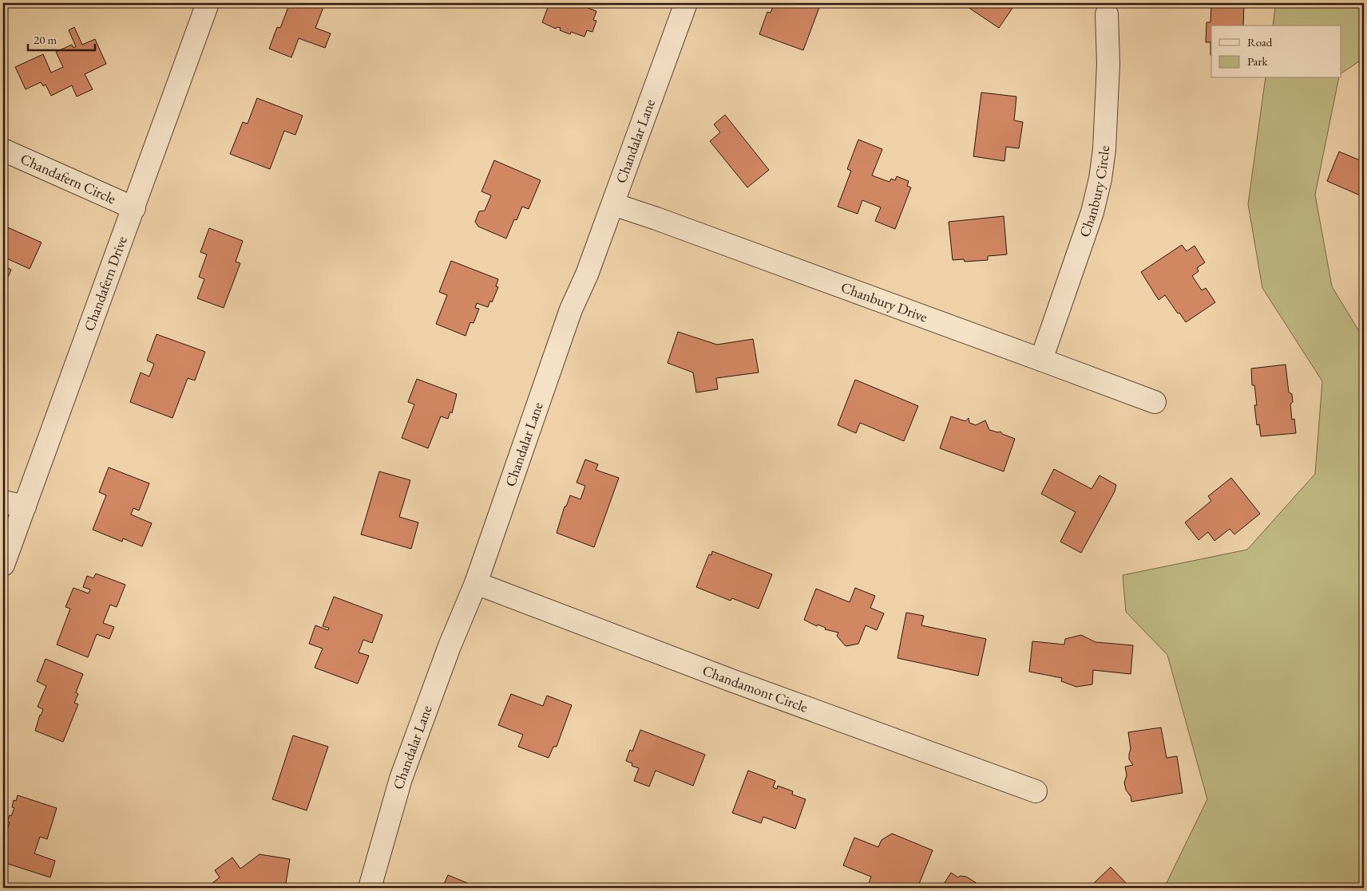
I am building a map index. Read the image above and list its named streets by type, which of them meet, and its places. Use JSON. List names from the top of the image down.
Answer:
{
  "streets": {
    "street": [
      "Chandalar Lane",
      "Chandafern Circle",
      "Chanbury Circle",
      "Chandafern Drive",
      "Chanbury Drive",
      "Chandamont Circle"
    ]
  },
  "crossings": [
    ["Chandalar Lane", "Chanbury Drive"],
    ["Chandalar Lane", "Chandamont Circle"],
    ["Chandafern Circle", "Chandafern Drive"],
    ["Chanbury Circle", "Chanbury Drive"]
  ],
  "legend": ["Road", "Park"],
  "scale_bar": "20 m"
}
